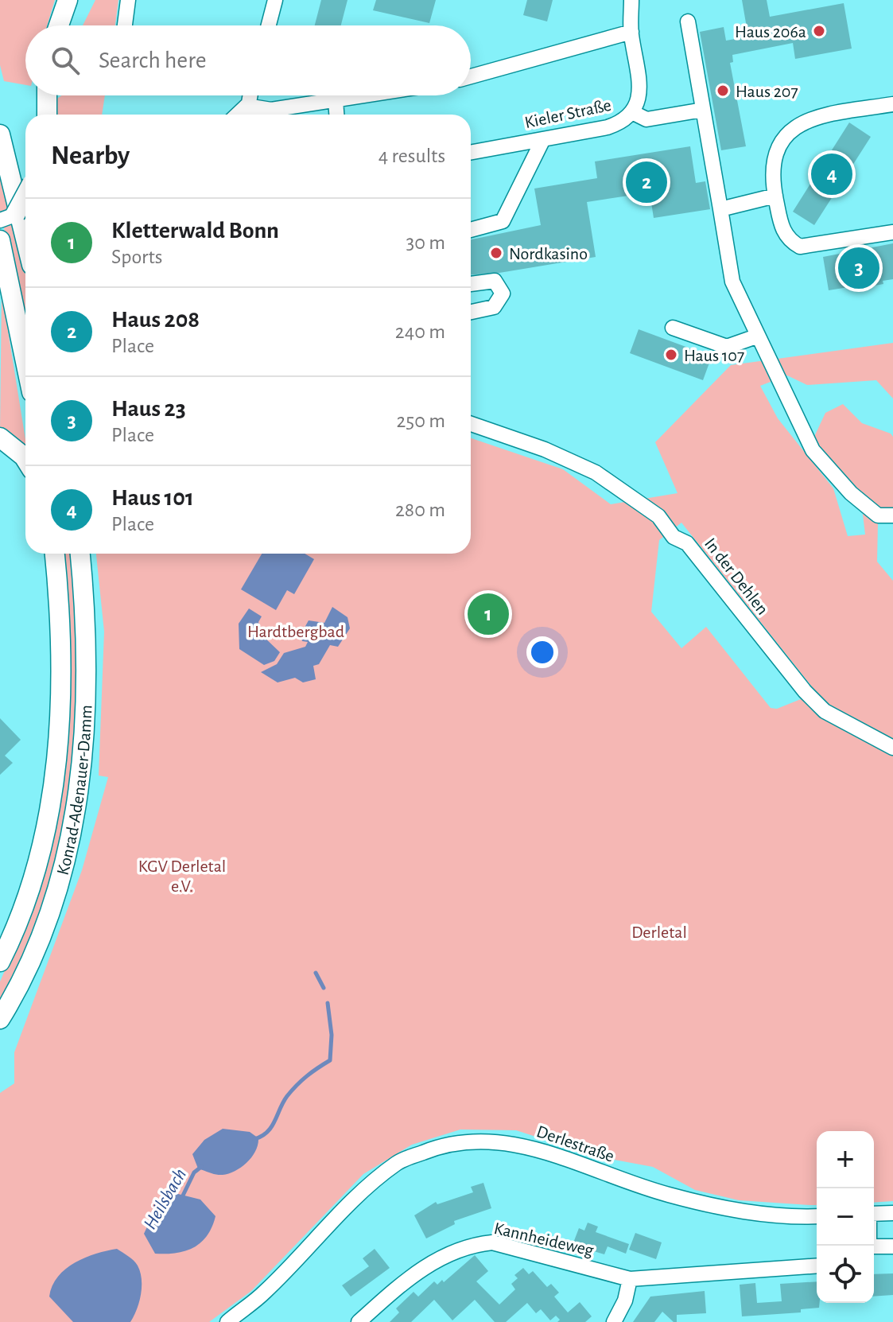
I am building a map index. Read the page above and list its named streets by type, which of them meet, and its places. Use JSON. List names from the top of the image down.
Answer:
{
  "streets": {
    "main road": ["Konrad-Adenauer-Damm"],
    "street": [
      "Kieler Straße",
      "In der Dehlen",
      "Derlestraße",
      "Kannheideweg"
    ]
  },
  "water": ["Heilsbach"],
  "parks": ["Hardtbergbad", "KGV Derletal e.V.", "Derletal"],
  "places": [
    "Haus 206a",
    "Haus 207",
    "Nordkasino",
    "Haus 107"
  ],
  "page": {
    "search": "Search here",
    "heading": ["Nearby", "4 results"],
    "pins": [
      "4",
      "2",
      "3",
      "1"
    ],
    "list": [
      {
        "mark": "1",
        "name": "Kletterwald Bonn",
        "note": "Sports",
        "value": "30 m"
      },
      {
        "mark": "2",
        "name": "Haus 208",
        "note": "Place",
        "value": "240 m"
      },
      {
        "mark": "3",
        "name": "Haus 23",
        "note": "Place",
        "value": "250 m"
      },
      {
        "mark": "4",
        "name": "Haus 101",
        "note": "Place",
        "value": "280 m"
      }
    ],
    "map_buttons": ["+", "−"]
  }
}
